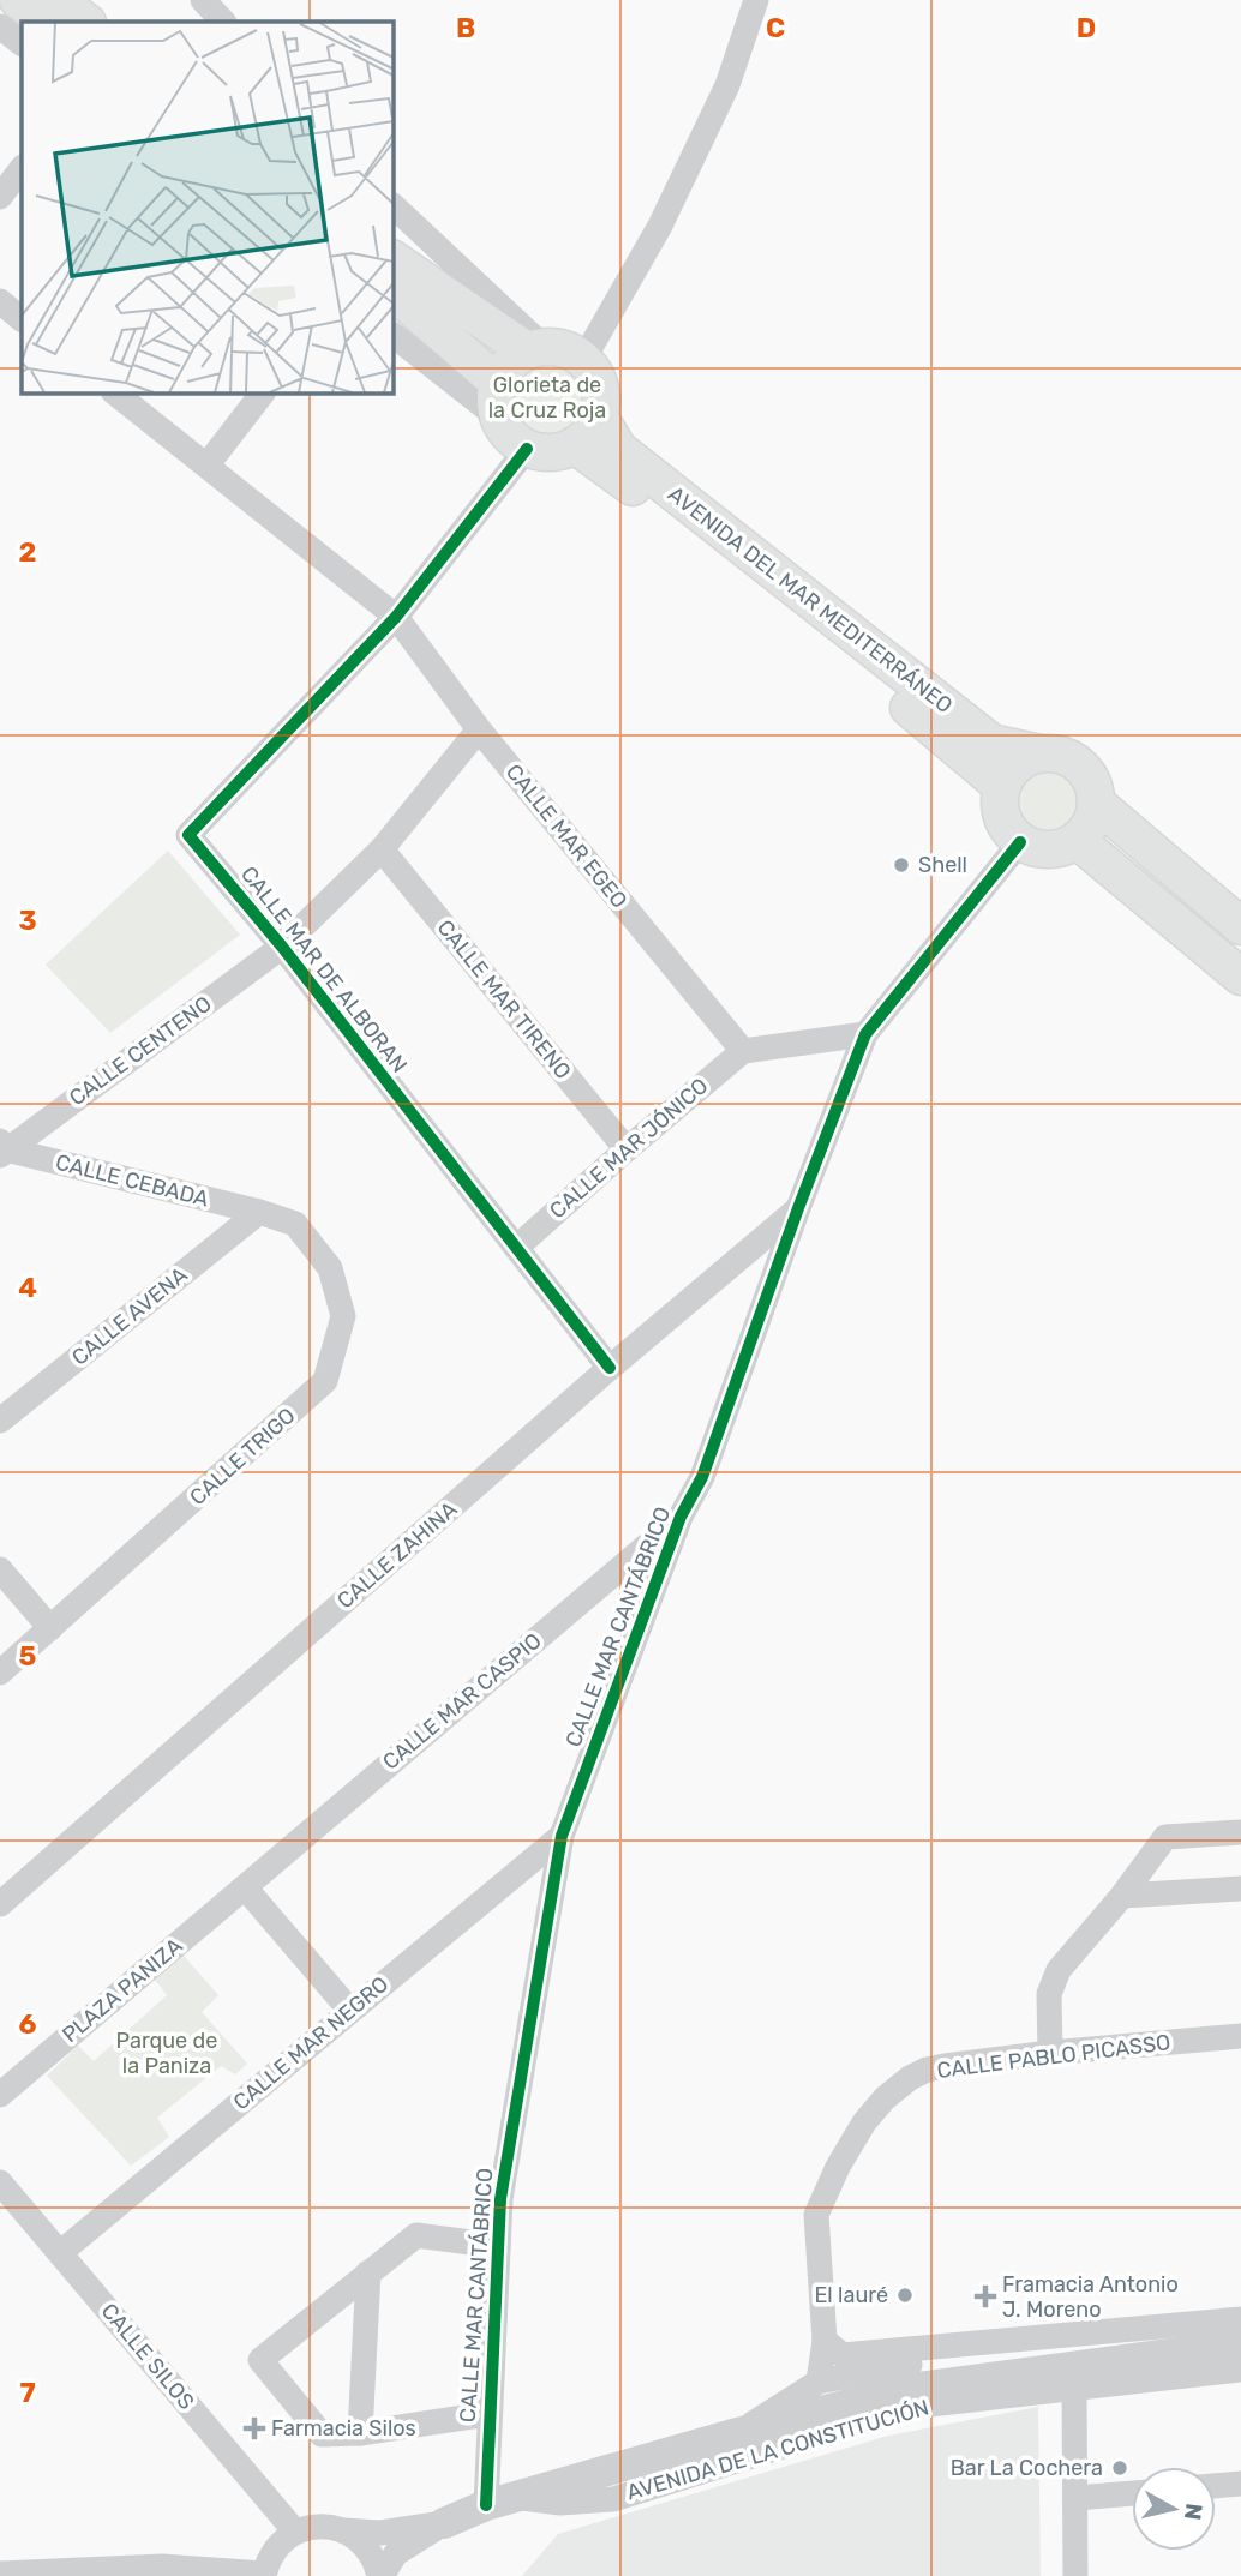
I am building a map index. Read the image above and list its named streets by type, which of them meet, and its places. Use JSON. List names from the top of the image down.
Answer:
{
  "streets": {
    "main road": ["AVENIDA DEL MAR MEDITERRÁNEO"],
    "street": [
      "CALLE MAR EGEO",
      "CALLE MAR DE ALBORAN",
      "CALLE MAR TIRENO",
      "CALLE CENTENO",
      "CALLE MAR JÓNICO",
      "CALLE CEBADA",
      "CALLE AVENA",
      "CALLE TRIGO",
      "CALLE ZAHINA",
      "CALLE MAR CANTÁBRICO",
      "CALLE MAR CASPIO",
      "PLAZA PANIZA",
      "CALLE MAR NEGRO",
      "CALLE PABLO PICASSO",
      "CALLE SILOS",
      "AVENIDA DE LA CONSTITUCIÓN"
    ]
  },
  "crossings": [
    ["AVENIDA DEL MAR MEDITERRÁNEO", "CALLE MAR CANTÁBRICO"],
    ["CALLE MAR EGEO", "CALLE MAR DE ALBORAN"],
    ["CALLE MAR EGEO", "CALLE CENTENO"],
    ["CALLE MAR EGEO", "CALLE MAR JÓNICO"],
    ["CALLE MAR DE ALBORAN", "CALLE CENTENO"],
    ["CALLE MAR DE ALBORAN", "CALLE MAR JÓNICO"],
    ["CALLE MAR DE ALBORAN", "CALLE ZAHINA"],
    ["CALLE MAR TIRENO", "CALLE CENTENO"],
    ["CALLE MAR TIRENO", "CALLE MAR JÓNICO"],
    ["CALLE CENTENO", "CALLE CEBADA"],
    ["CALLE CEBADA", "CALLE AVENA"],
    ["CALLE CEBADA", "CALLE TRIGO"],
    ["CALLE AVENA", "CALLE TRIGO"],
    ["CALLE ZAHINA", "CALLE MAR CANTÁBRICO"],
    ["CALLE MAR CANTÁBRICO", "CALLE MAR CASPIO"],
    ["CALLE MAR CANTÁBRICO", "CALLE MAR NEGRO"],
    ["CALLE MAR CANTÁBRICO", "AVENIDA DE LA CONSTITUCIÓN"],
    ["CALLE MAR CASPIO", "PLAZA PANIZA"],
    ["CALLE MAR NEGRO", "CALLE SILOS"],
    ["CALLE PABLO PICASSO", "AVENIDA DE LA CONSTITUCIÓN"],
    ["CALLE SILOS", "AVENIDA DE LA CONSTITUCIÓN"]
  ],
  "parks": ["Glorieta de la Cruz Roja", "Parque de la Paniza"],
  "places": {
    "other": ["Shell", "El lauré", "Bar La Cochera"],
    "health": ["Framacia Antonio J. Moreno", "Farmacia Silos"]
  },
  "north": "right",
  "grid": {
    "columns": ["B", "C", "D"],
    "rows": [
      "2",
      "3",
      "4",
      "5",
      "6",
      "7"
    ]
  }
}
